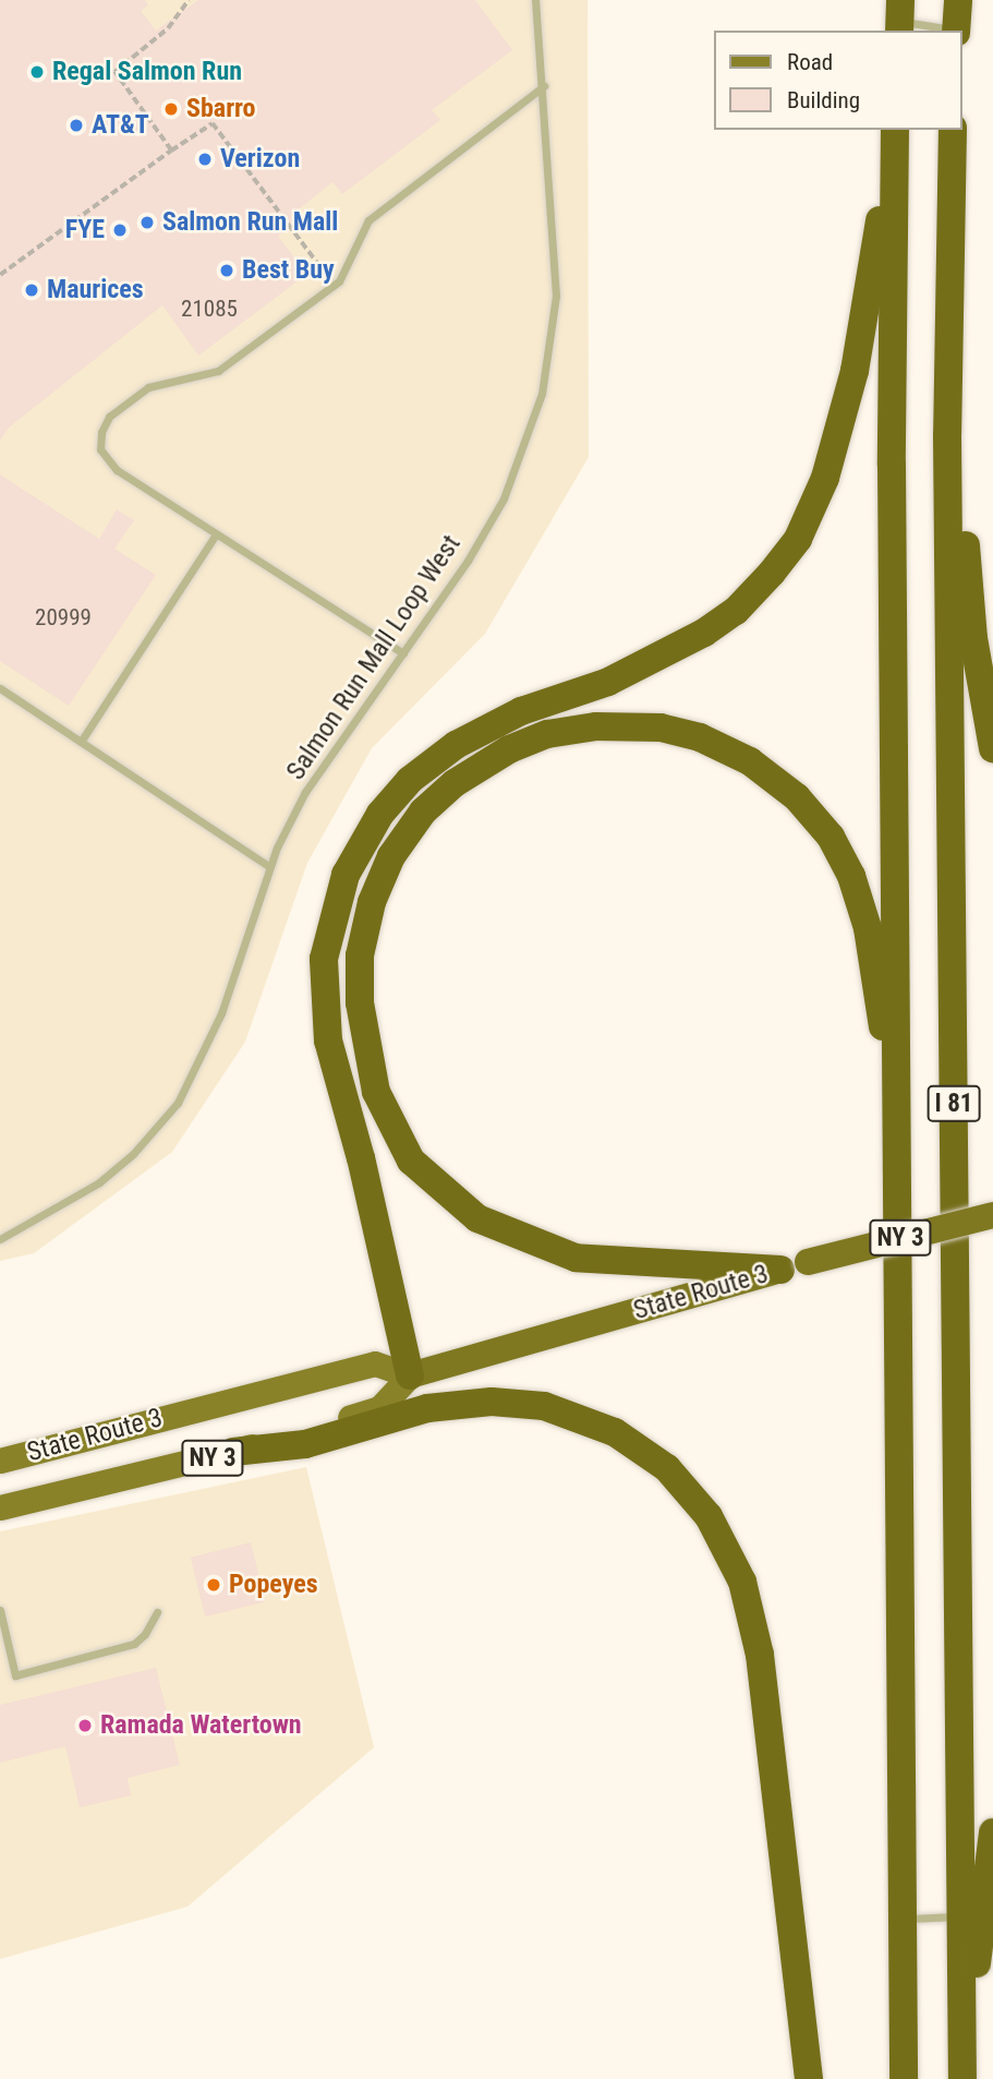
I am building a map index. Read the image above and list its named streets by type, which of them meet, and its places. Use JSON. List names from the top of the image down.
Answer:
{
  "streets": {
    "highway": ["I 81", "NY 3", "State Route 3"],
    "lane": ["Salmon Run Mall Loop West"]
  },
  "places": [
    "Regal Salmon Run",
    "Sbarro",
    "AT&T",
    "Verizon",
    "Salmon Run Mall",
    "FYE",
    "Best Buy",
    "Maurices",
    "Popeyes",
    "Ramada Watertown"
  ],
  "house_numbers": ["21085", "20999"],
  "legend": ["Road", "Building"]
}
